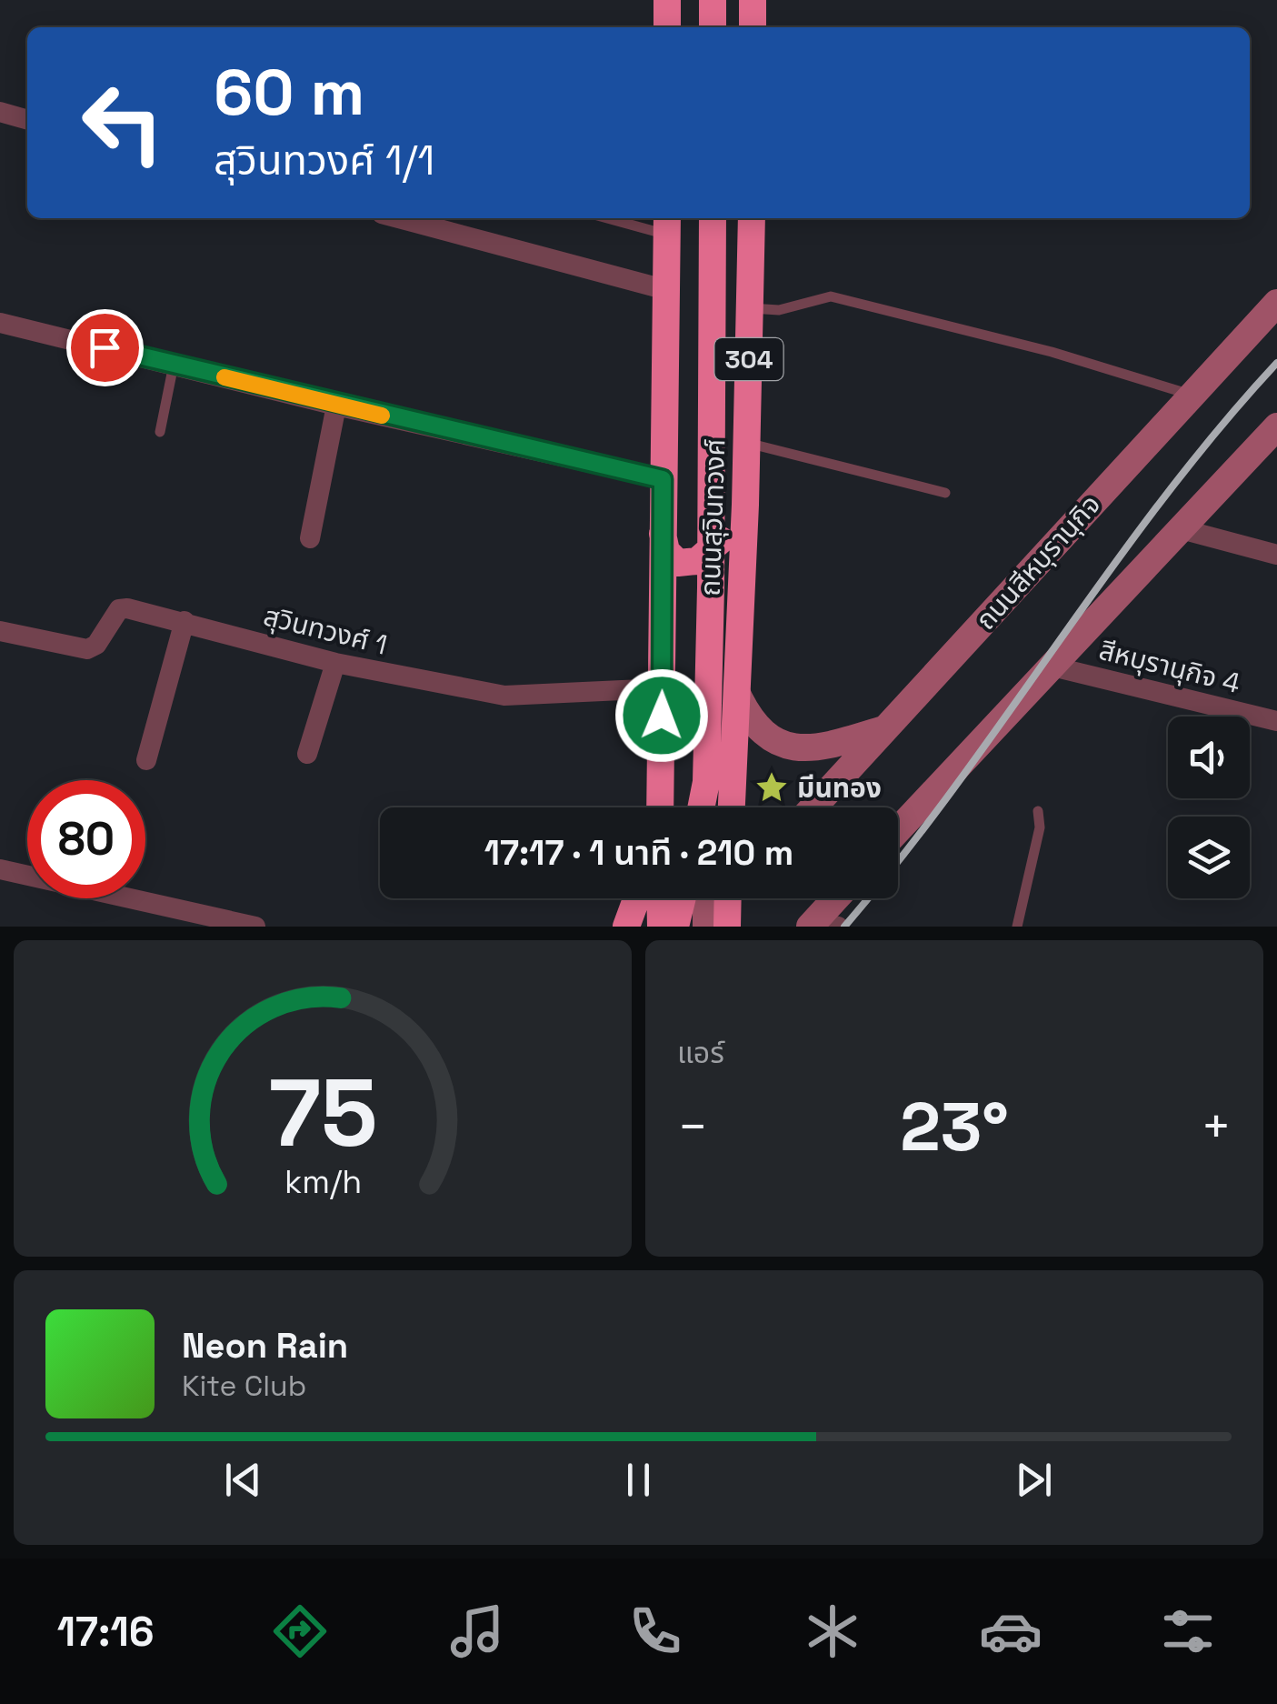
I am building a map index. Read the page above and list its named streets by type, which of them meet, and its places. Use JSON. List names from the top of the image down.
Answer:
{
  "streets": {
    "highway": ["304", "ถนนสุวินทวงศ์"],
    "main road": ["ถนนสีหบุรานุกิจ"],
    "street": ["สุวินทวงศ์ 1", "สีหบุรานุกิจ 4"]
  },
  "crossings": [
    ["ถนนสุวินทวงศ์", "สุวินทวงศ์ 1"]
  ],
  "places": {
    "place": ["มีนทอง"]
  },
  "page": {
    "turn": ["60 m", "สุวินทวงศ์ 1/1"],
    "limit": "80",
    "trip": "17:17 · 1 นาที · 210 m",
    "tile": "แอร์",
    "heat": ["−", "23°", "+"],
    "song": ["Neon Rain", "Kite Club"],
    "tabs": "17:16",
    "gauge": ["75", "km/h"]
  }
}
